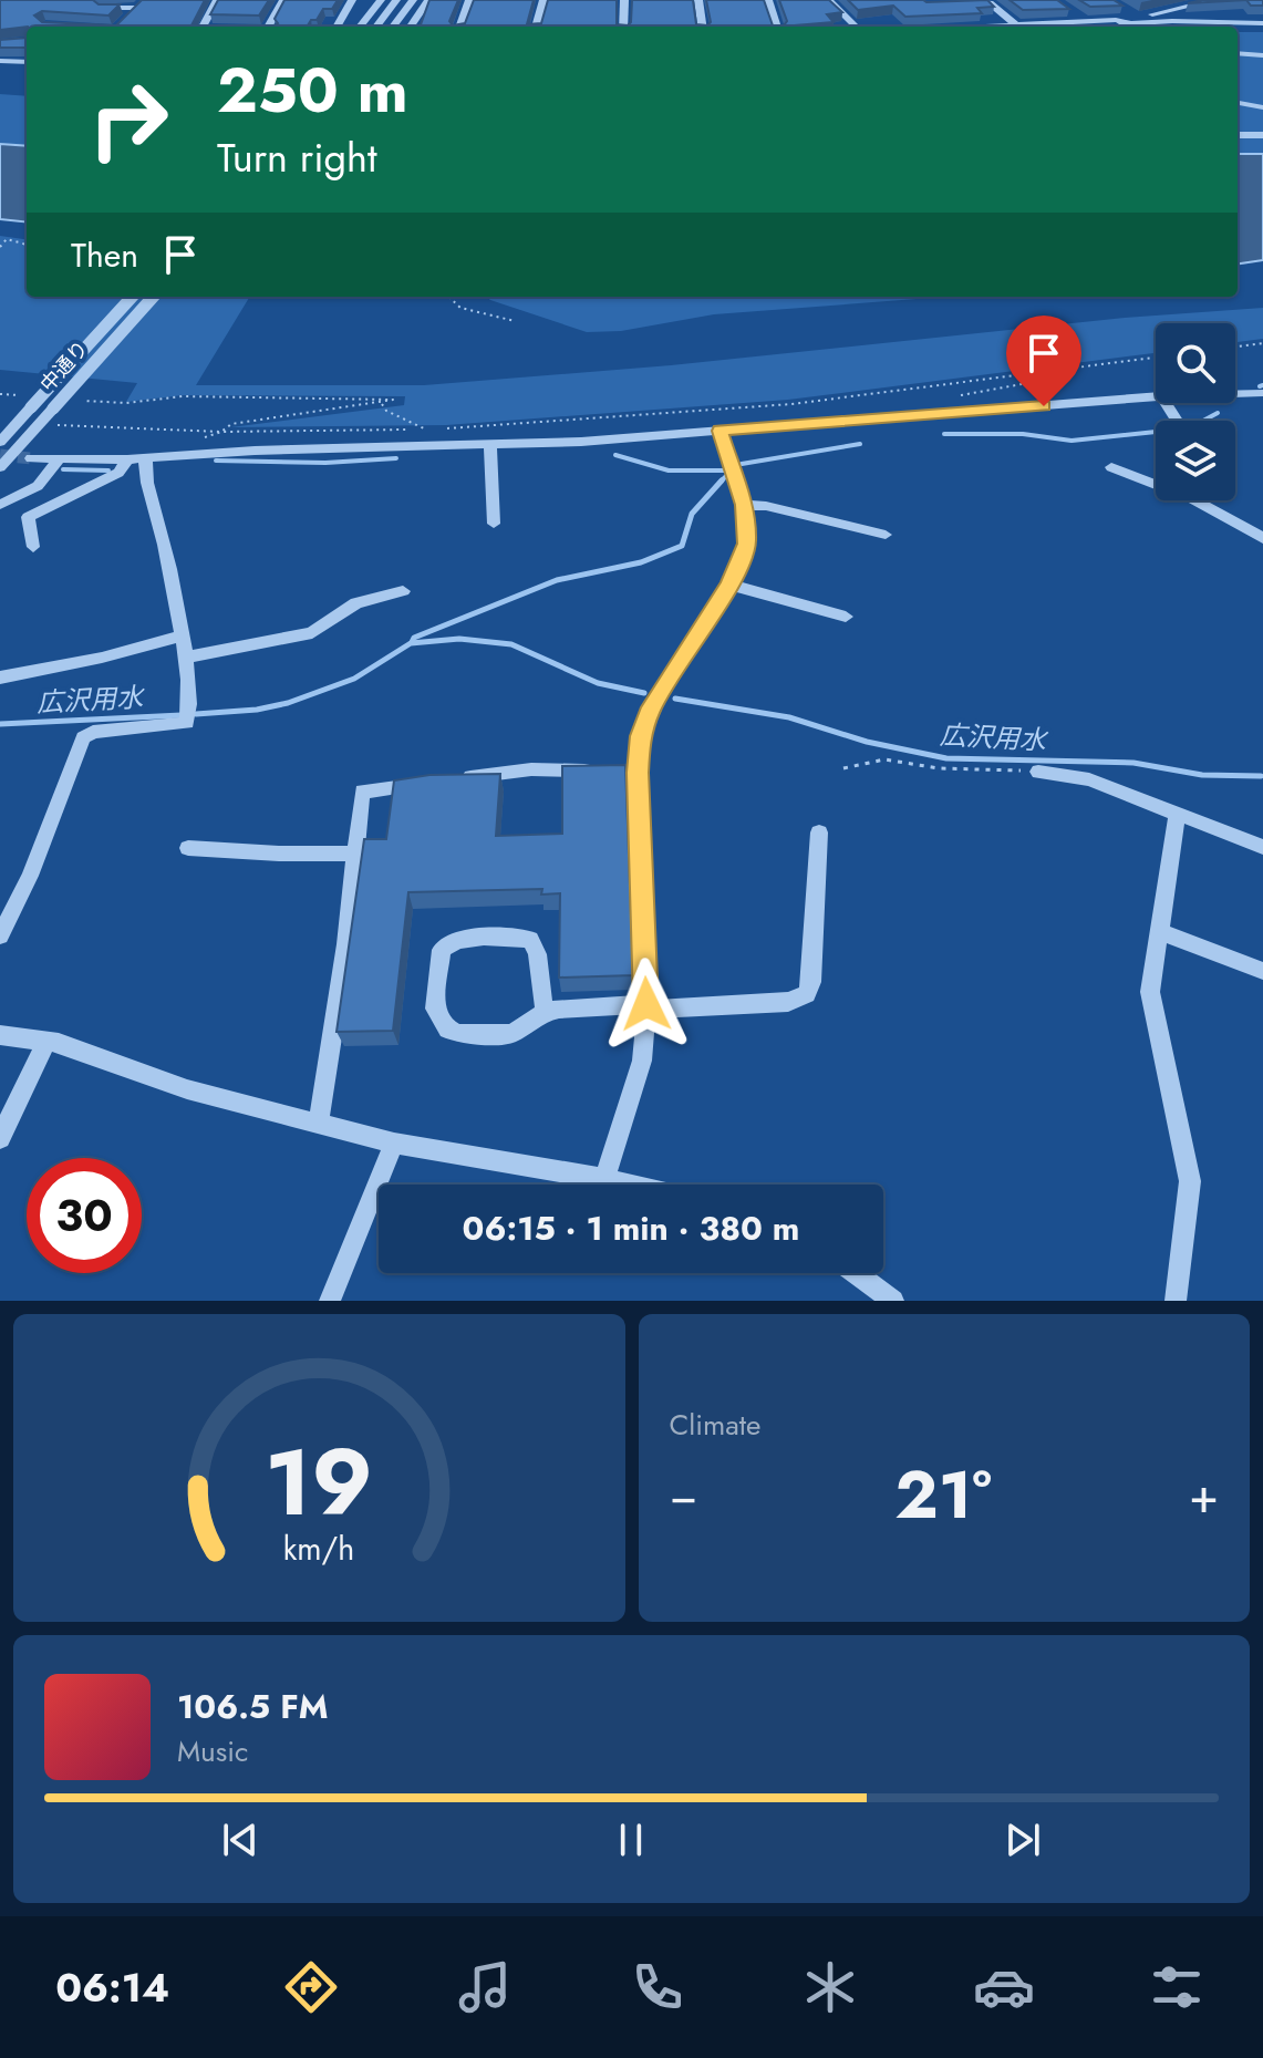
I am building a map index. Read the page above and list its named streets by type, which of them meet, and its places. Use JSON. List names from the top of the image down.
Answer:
{
  "streets": {
    "street": ["中通り"]
  },
  "water": ["広沢用水"],
  "page": {
    "turn": ["250 m", "Turn right"],
    "then": "Then",
    "limit": "30",
    "trip": "06:15 · 1 min · 380 m",
    "tile": "Climate",
    "heat": ["−", "21°", "+"],
    "song": ["106.5 FM", "Music"],
    "tabs": "06:14",
    "gauge": ["19", "km/h"]
  }
}
